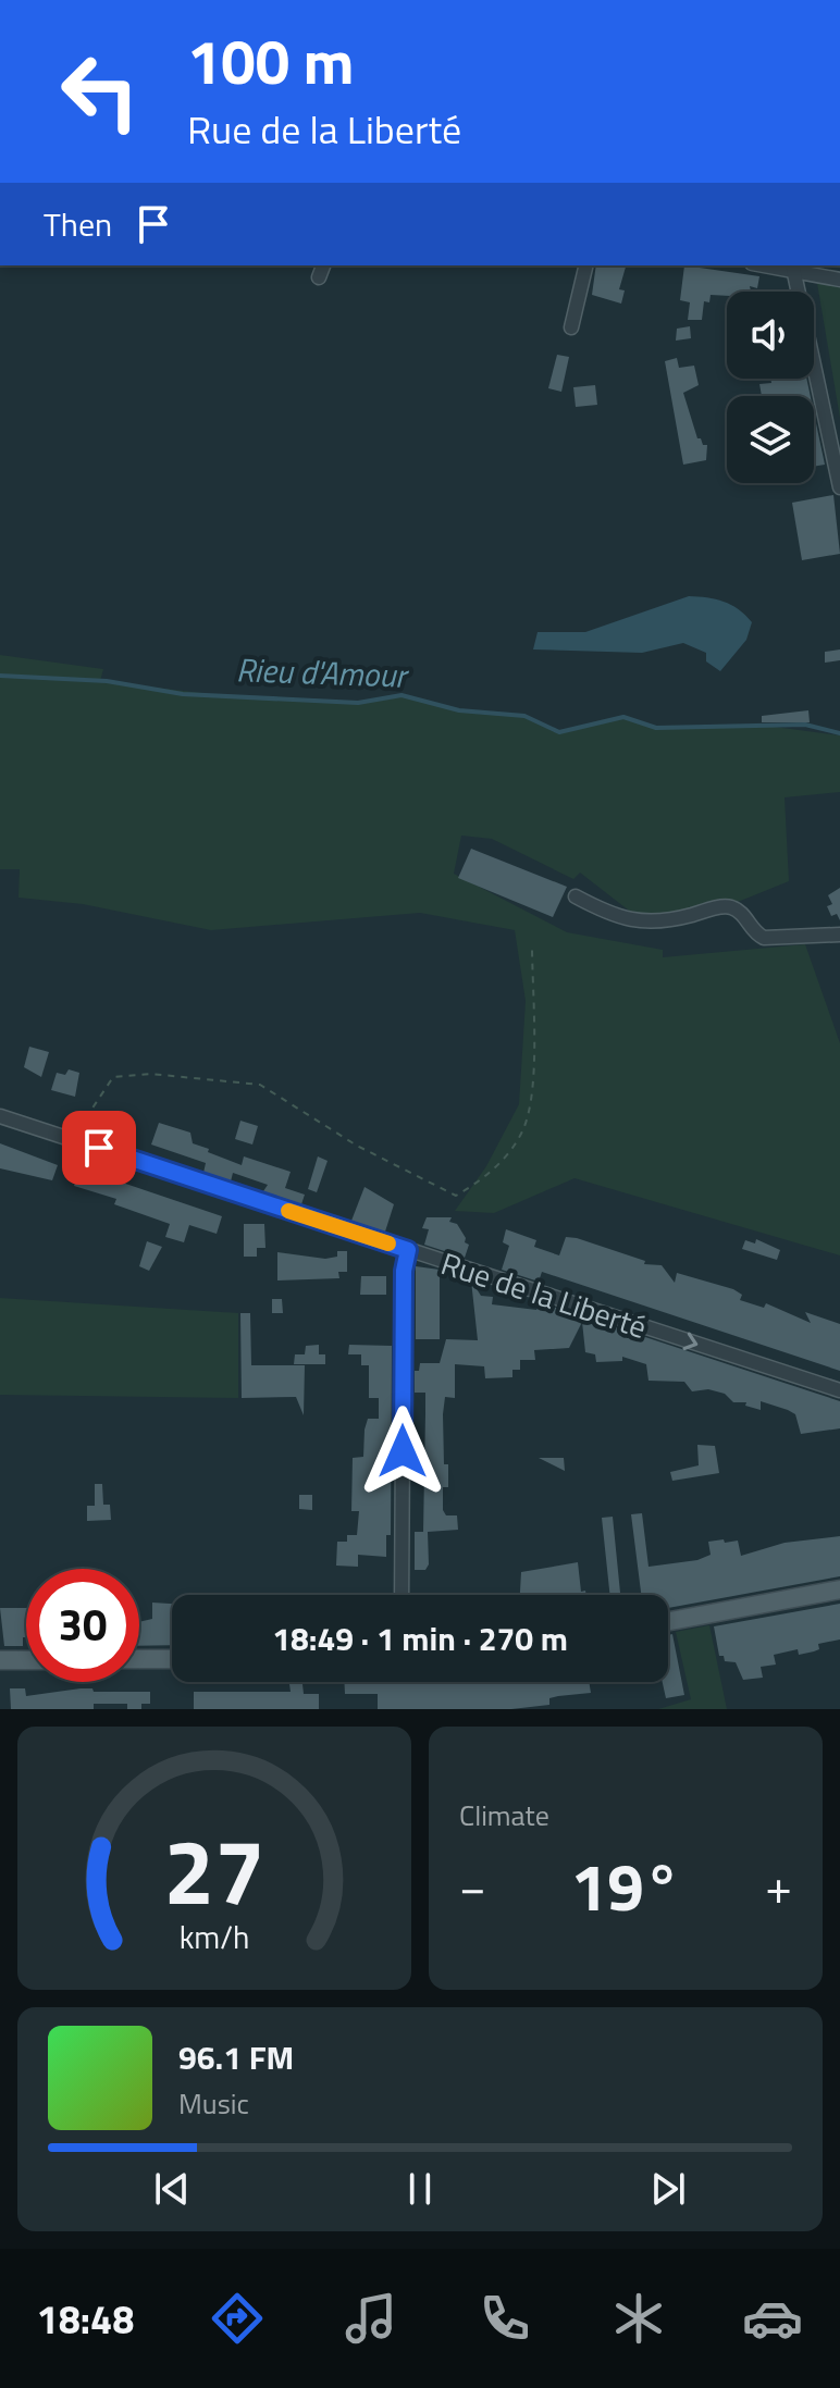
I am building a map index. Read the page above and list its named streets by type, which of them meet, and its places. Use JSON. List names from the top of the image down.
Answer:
{
  "streets": {
    "street": ["Rue de la Liberté"]
  },
  "one_way": ["Rue de la Liberté"],
  "water": ["Rieu d'Amour"],
  "page": {
    "turn": ["100 m", "Rue de la Liberté"],
    "then": "Then",
    "limit": "30",
    "trip": "18:49 · 1 min · 270 m",
    "tile": "Climate",
    "heat": ["−", "19°", "+"],
    "song": ["96.1 FM", "Music"],
    "tabs": "18:48",
    "gauge": ["27", "km/h"]
  }
}
